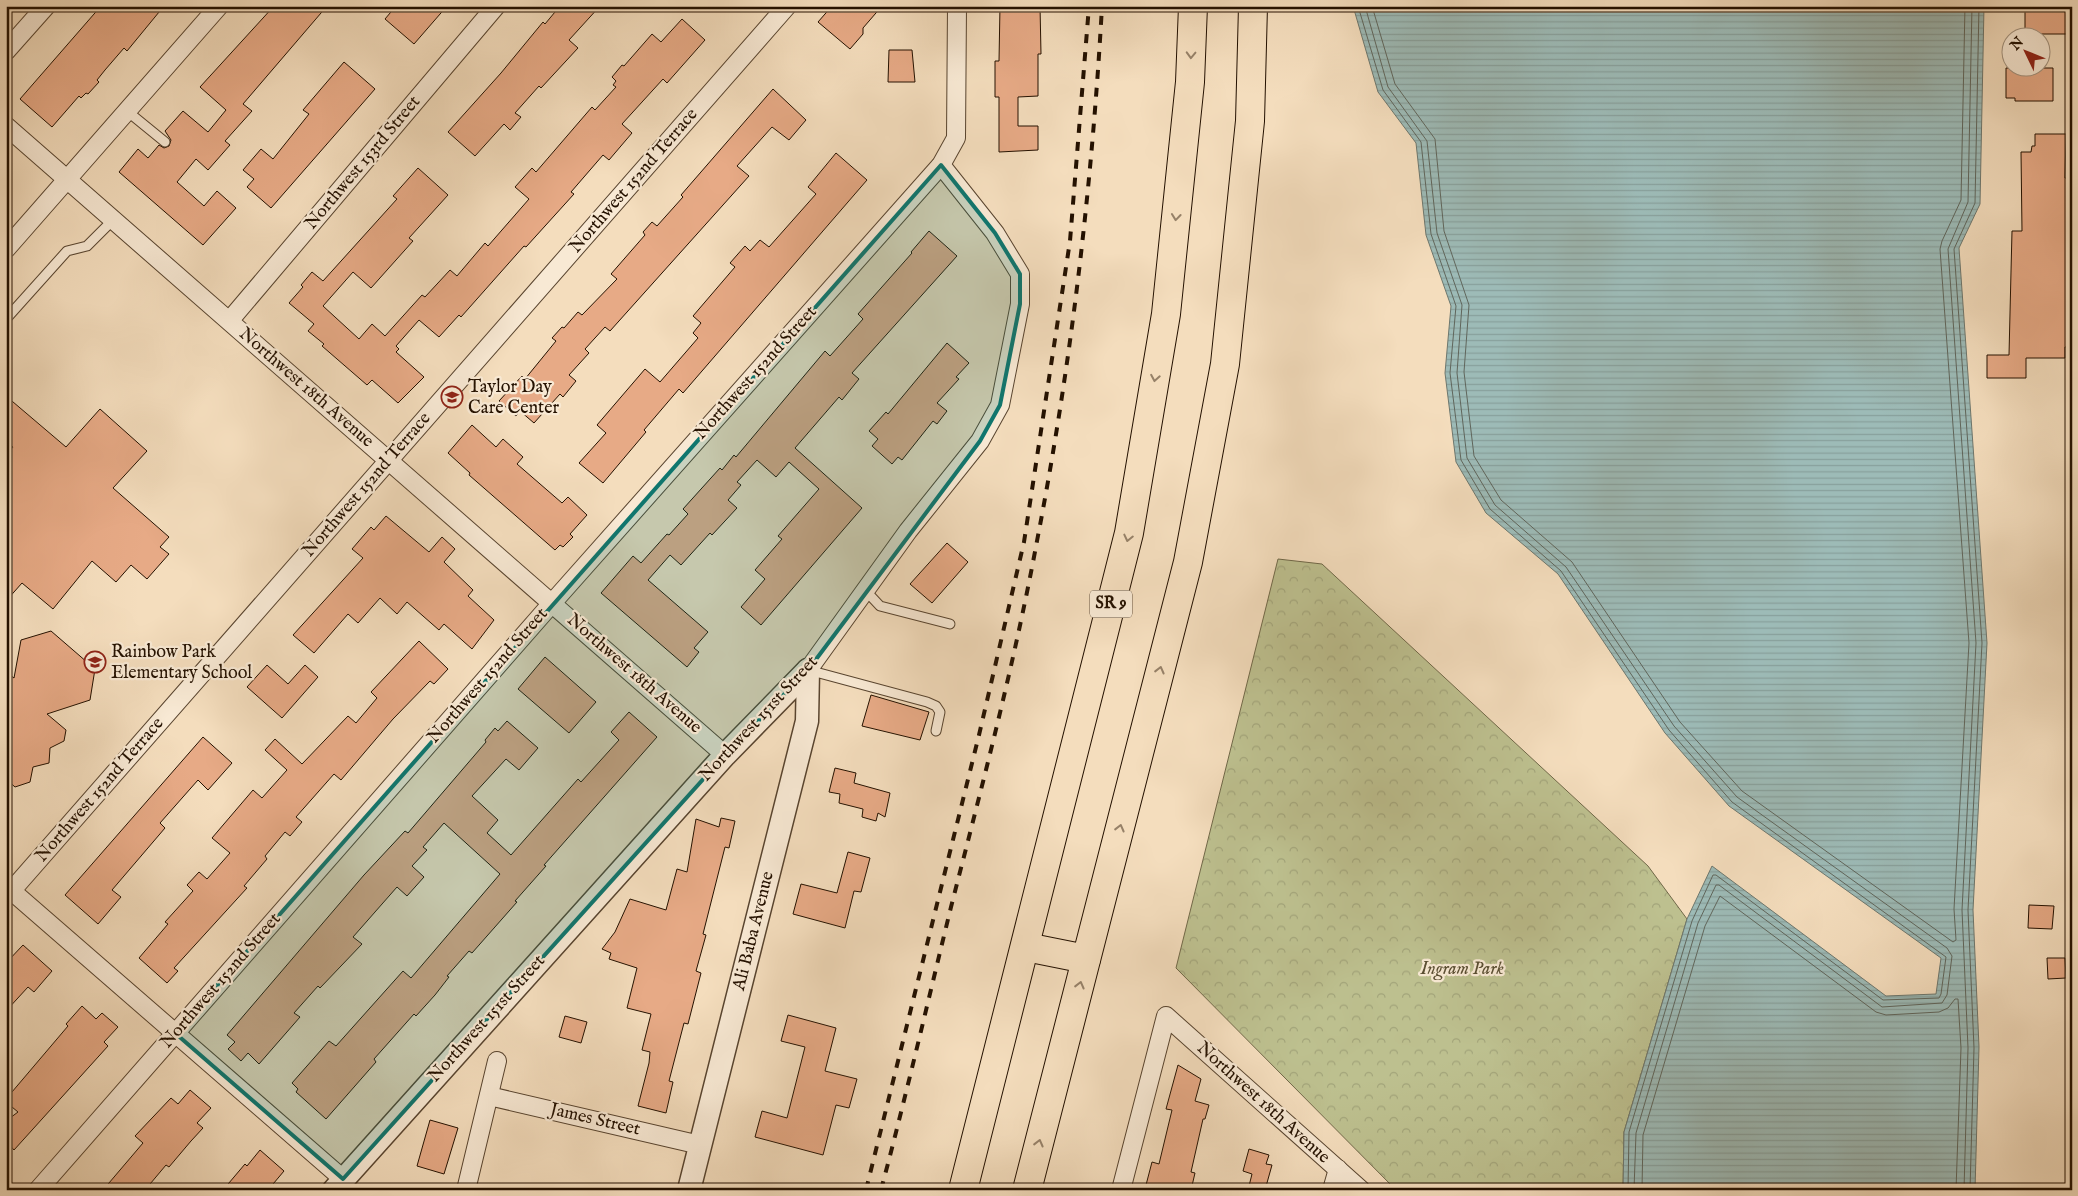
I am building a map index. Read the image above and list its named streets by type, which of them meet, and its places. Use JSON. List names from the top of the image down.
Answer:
{
  "streets": {
    "main road": ["SR 9"],
    "street": [
      "Northwest 153rd Street",
      "Northwest 152nd Terrace",
      "Northwest 152nd Street",
      "Northwest 18th Avenue",
      "Northwest 151st Street",
      "Ali Baba Avenue",
      "James Street"
    ]
  },
  "crossings": [
    ["Northwest 153rd Street", "Northwest 18th Avenue"],
    ["Northwest 152nd Terrace", "Northwest 18th Avenue"],
    ["Northwest 152nd Street", "Northwest 18th Avenue"],
    ["Northwest 152nd Street", "Northwest 151st Street"],
    ["Northwest 18th Avenue", "Northwest 151st Street"],
    ["Northwest 151st Street", "Ali Baba Avenue"],
    ["Ali Baba Avenue", "James Street"]
  ],
  "parks": ["Ingram Park"],
  "places": {
    "school or university": ["Taylor Day Care Center", "Rainbow Park Elementary School"]
  },
  "north": "top left"
}
